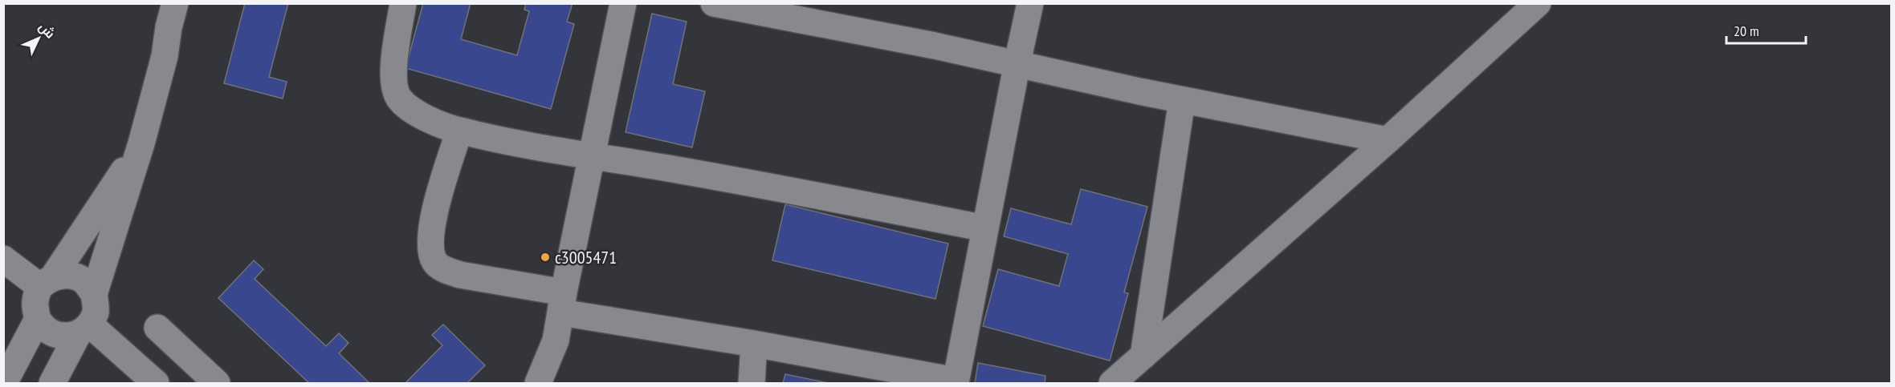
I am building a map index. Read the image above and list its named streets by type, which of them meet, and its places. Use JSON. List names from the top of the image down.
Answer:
{
  "places": ["c3005471"],
  "scale_bar": "20 m",
  "north": "top right"
}
